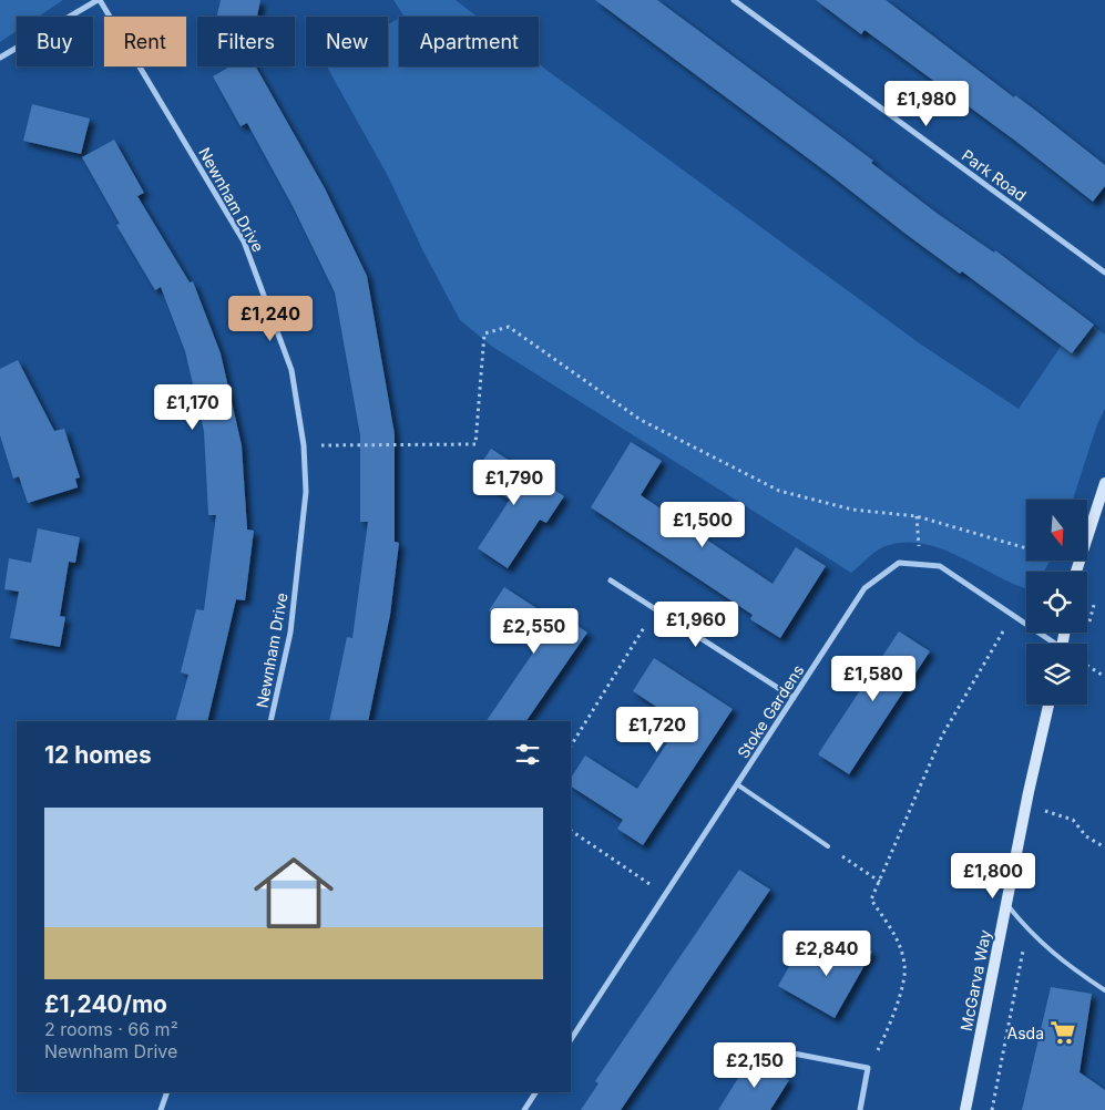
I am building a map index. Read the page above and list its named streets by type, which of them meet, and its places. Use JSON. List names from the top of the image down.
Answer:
{
  "streets": {
    "street": [
      "Park Road",
      "Newnham Drive",
      "Stoke Gardens",
      "McGarva Way"
    ]
  },
  "places": {
    "supermarket": ["Asda"]
  },
  "north": "bottom",
  "page": {
    "chip": [
      "Buy",
      "Rent",
      "Filters",
      "New",
      "Apartment"
    ],
    "price": [
      "£1,980",
      "£1,240",
      "£1,170",
      "£1,790",
      "£1,500",
      "£1,960",
      "£2,550",
      "£1,580",
      "£1,720",
      "£1,800",
      "£2,840",
      "£2,150"
    ],
    "heading": "12 homes",
    "list": [
      {
        "name": "£1,240/mo",
        "note": "2 rooms · 66 m² · Newnham Drive"
      }
    ]
  }
}
